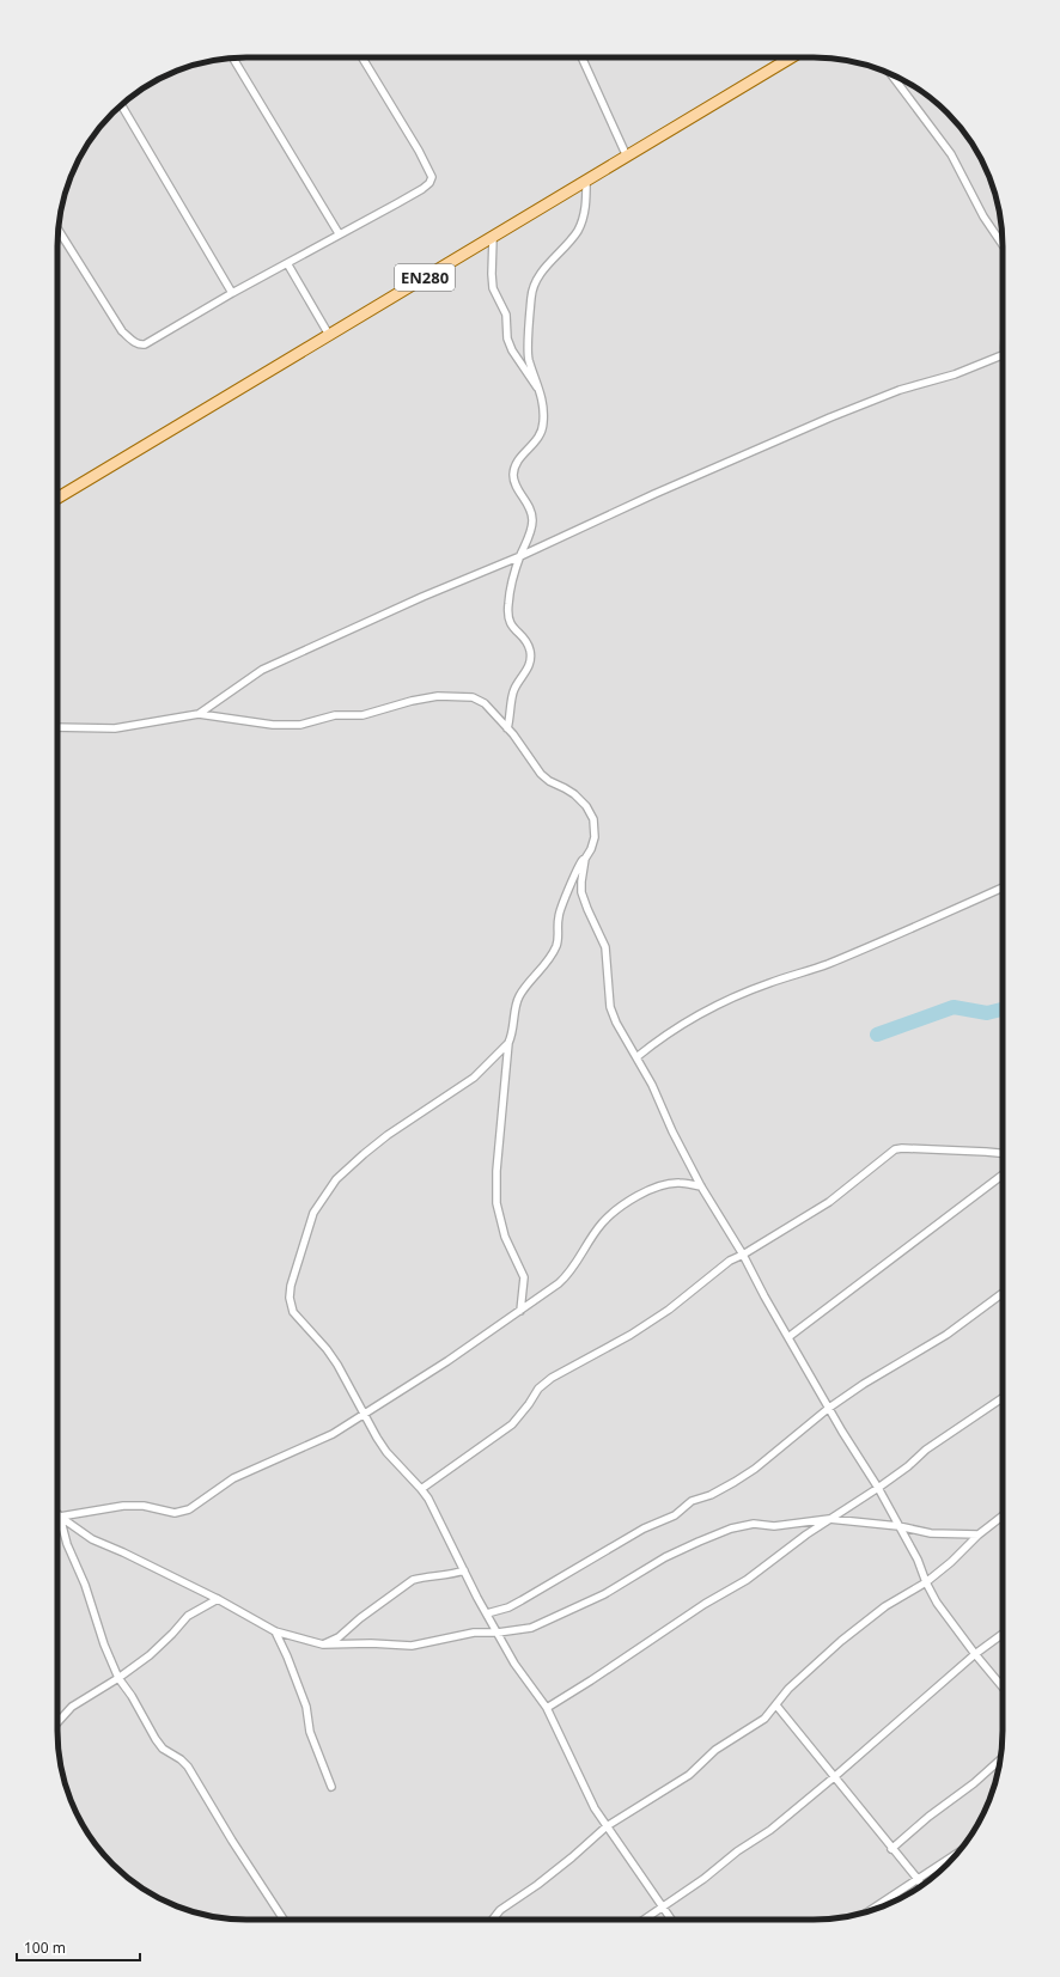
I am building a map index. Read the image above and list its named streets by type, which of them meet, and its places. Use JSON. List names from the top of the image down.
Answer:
{
  "streets": {
    "main road": ["EN280"]
  },
  "scale_bar": "100 m"
}
